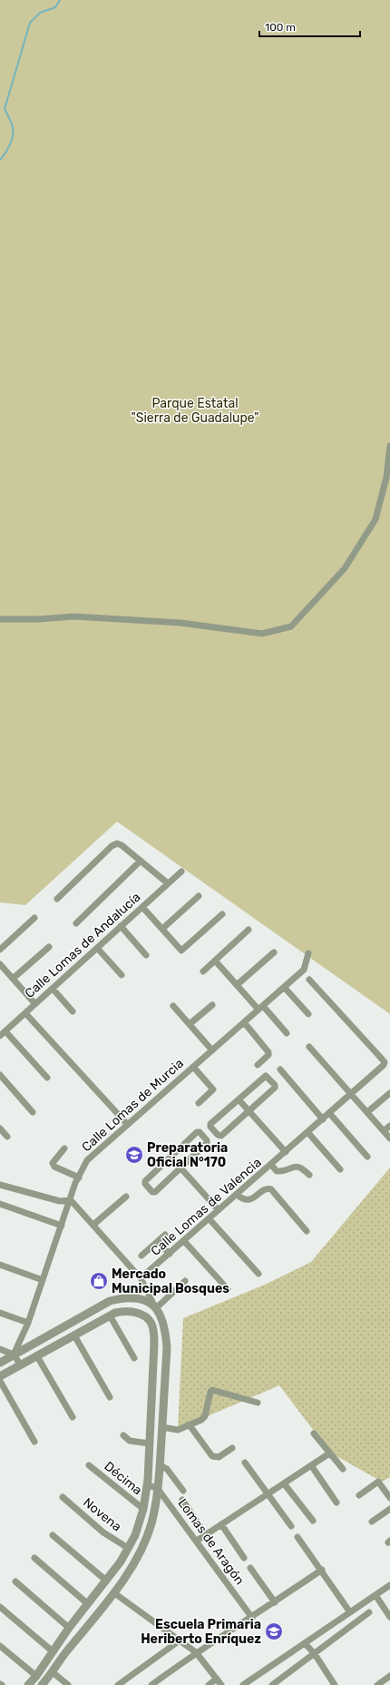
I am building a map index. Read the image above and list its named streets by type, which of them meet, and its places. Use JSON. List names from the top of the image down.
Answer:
{
  "streets": {
    "street": [
      "Calle Lomas de Andalucía",
      "Calle Lomas de Murcia",
      "Calle Lomas de Valencia",
      "Décima",
      "Novena",
      "Lomas de Aragón"
    ]
  },
  "parks": ["Parque Estatal \"Sierra de Guadalupe\""],
  "places": {
    "school or university": ["Preparatoria Oficial N°170", "Escuela Primaria Heriberto Enríquez"],
    "shop": ["Mercado Municipal Bosques"]
  },
  "scale_bar": "100 m"
}
